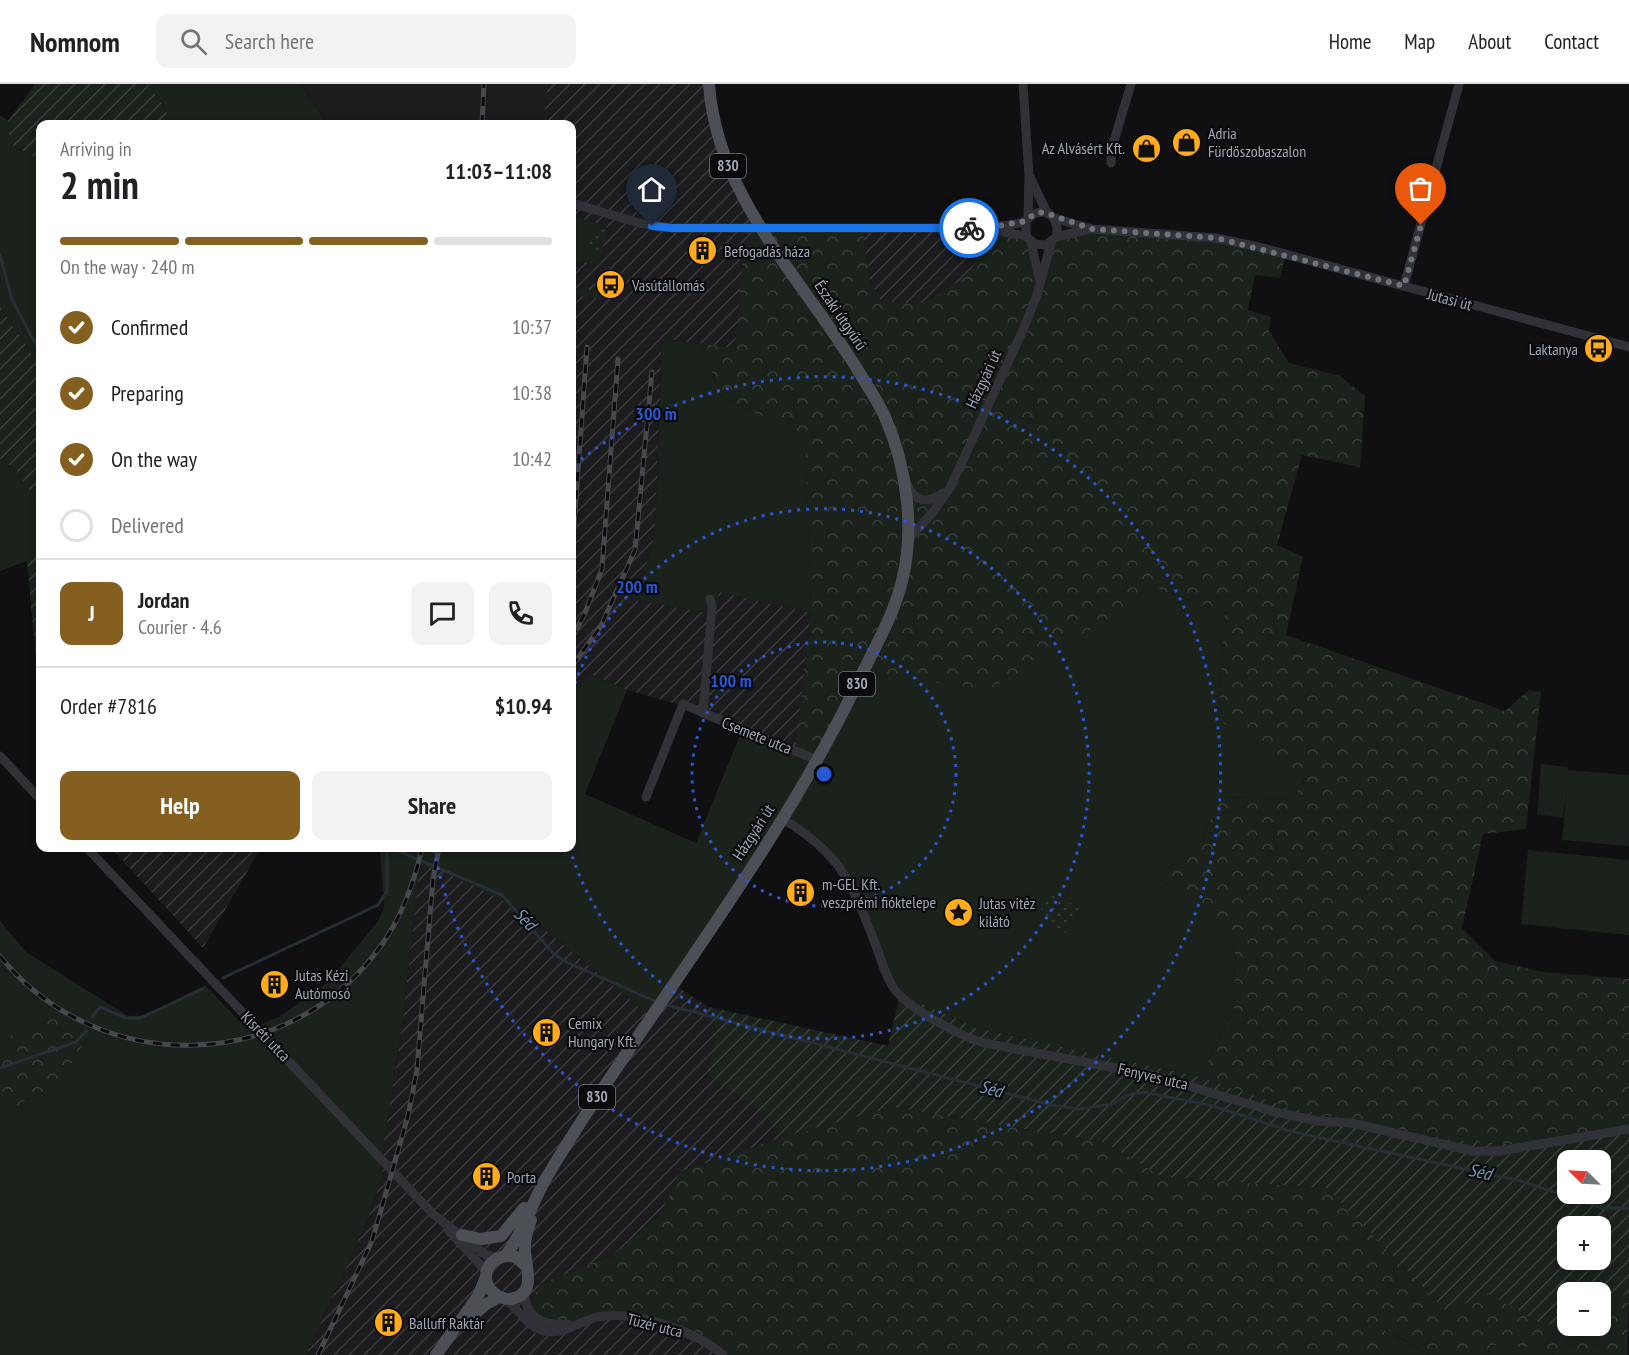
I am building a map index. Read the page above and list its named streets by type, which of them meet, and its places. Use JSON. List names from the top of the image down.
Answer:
{
  "streets": {
    "main road": ["830", "Északi útgyűrű", "Házgyári út"],
    "street": [
      "Jutasi út",
      "Csemete utca",
      "Kisréti utca",
      "Fenyves utca",
      "Tüzér utca"
    ]
  },
  "crossings": [
    ["830", "Házgyári út"],
    ["830", "Kisréti utca"],
    ["830", "Tüzér utca"],
    ["Jutasi út", "Északi útgyűrű"],
    ["Jutasi út", "Házgyári út"],
    ["Északi útgyűrű", "Házgyári út"],
    ["Házgyári út", "Csemete utca"],
    ["Házgyári út", "Kisréti utca"],
    ["Házgyári út", "Fenyves utca"],
    ["Házgyári út", "Tüzér utca"],
    ["Kisréti utca", "Tüzér utca"]
  ],
  "water": ["Séd"],
  "places": {
    "shop": ["Adria Fürdőszobaszalon", "Az Alvásért Kft."],
    "building": [
      "Befogadás háza",
      "m-GEL Kft. veszprémi fióktelepe",
      "Jutas Kézi Autómosó",
      "Cemix Hungary Kft.",
      "Porta",
      "Balluff Raktár"
    ],
    "bus stop": ["Vasútállomás", "Laktanya"],
    "place": ["Jutas vitéz kilátó"]
  },
  "north": "top left",
  "page": {
    "header": "Nomnom",
    "search": "Search here",
    "nav": [
      "Home",
      "Map",
      "About",
      "Contact"
    ],
    "heading": ["2 min", "Arriving in", "11:03–11:08"],
    "panel": [
      "Jordan",
      "Courier · 4.6",
      "Order #7816",
      "$10.94"
    ],
    "bar": "On the way · 240 m",
    "list": [
      ["Confirmed", "10:37"],
      ["Preparing", "10:38"],
      ["On the way", "10:42"],
      "Delivered"
    ],
    "round": "J",
    "buttons": ["Help", "Share"],
    "map_buttons": ["+", "−"]
  },
  "rings": ["300 m", "200 m", "100 m"]
}
